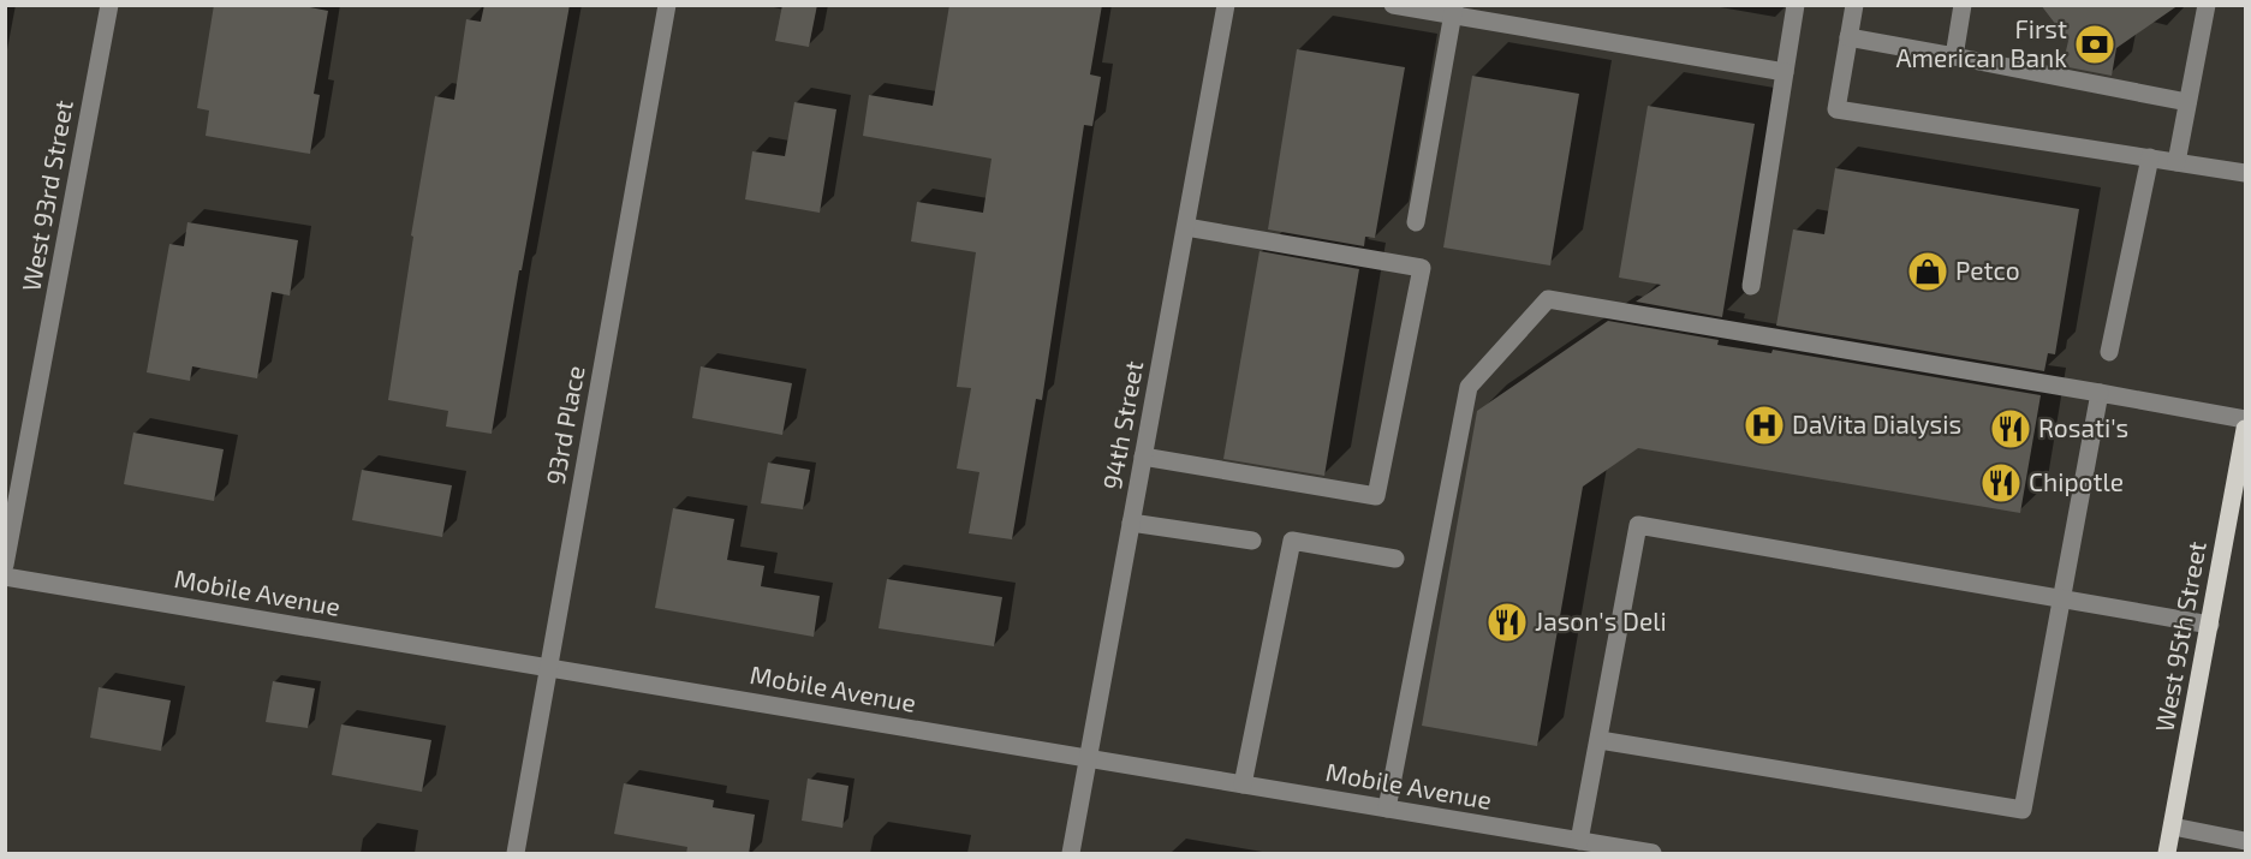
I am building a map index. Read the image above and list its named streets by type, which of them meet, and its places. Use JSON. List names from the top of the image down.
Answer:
{
  "streets": {
    "main road": ["West 95th Street"],
    "street": [
      "West 93rd Street",
      "93rd Place",
      "94th Street",
      "Mobile Avenue"
    ]
  },
  "crossings": [
    ["93rd Place", "Mobile Avenue"],
    ["94th Street", "Mobile Avenue"]
  ],
  "places": {
    "bank": ["First American Bank"],
    "shop": ["Petco"],
    "hospital": ["DaVita Dialysis"],
    "restaurant": ["Rosati's", "Chipotle", "Jason's Deli"]
  }
}
